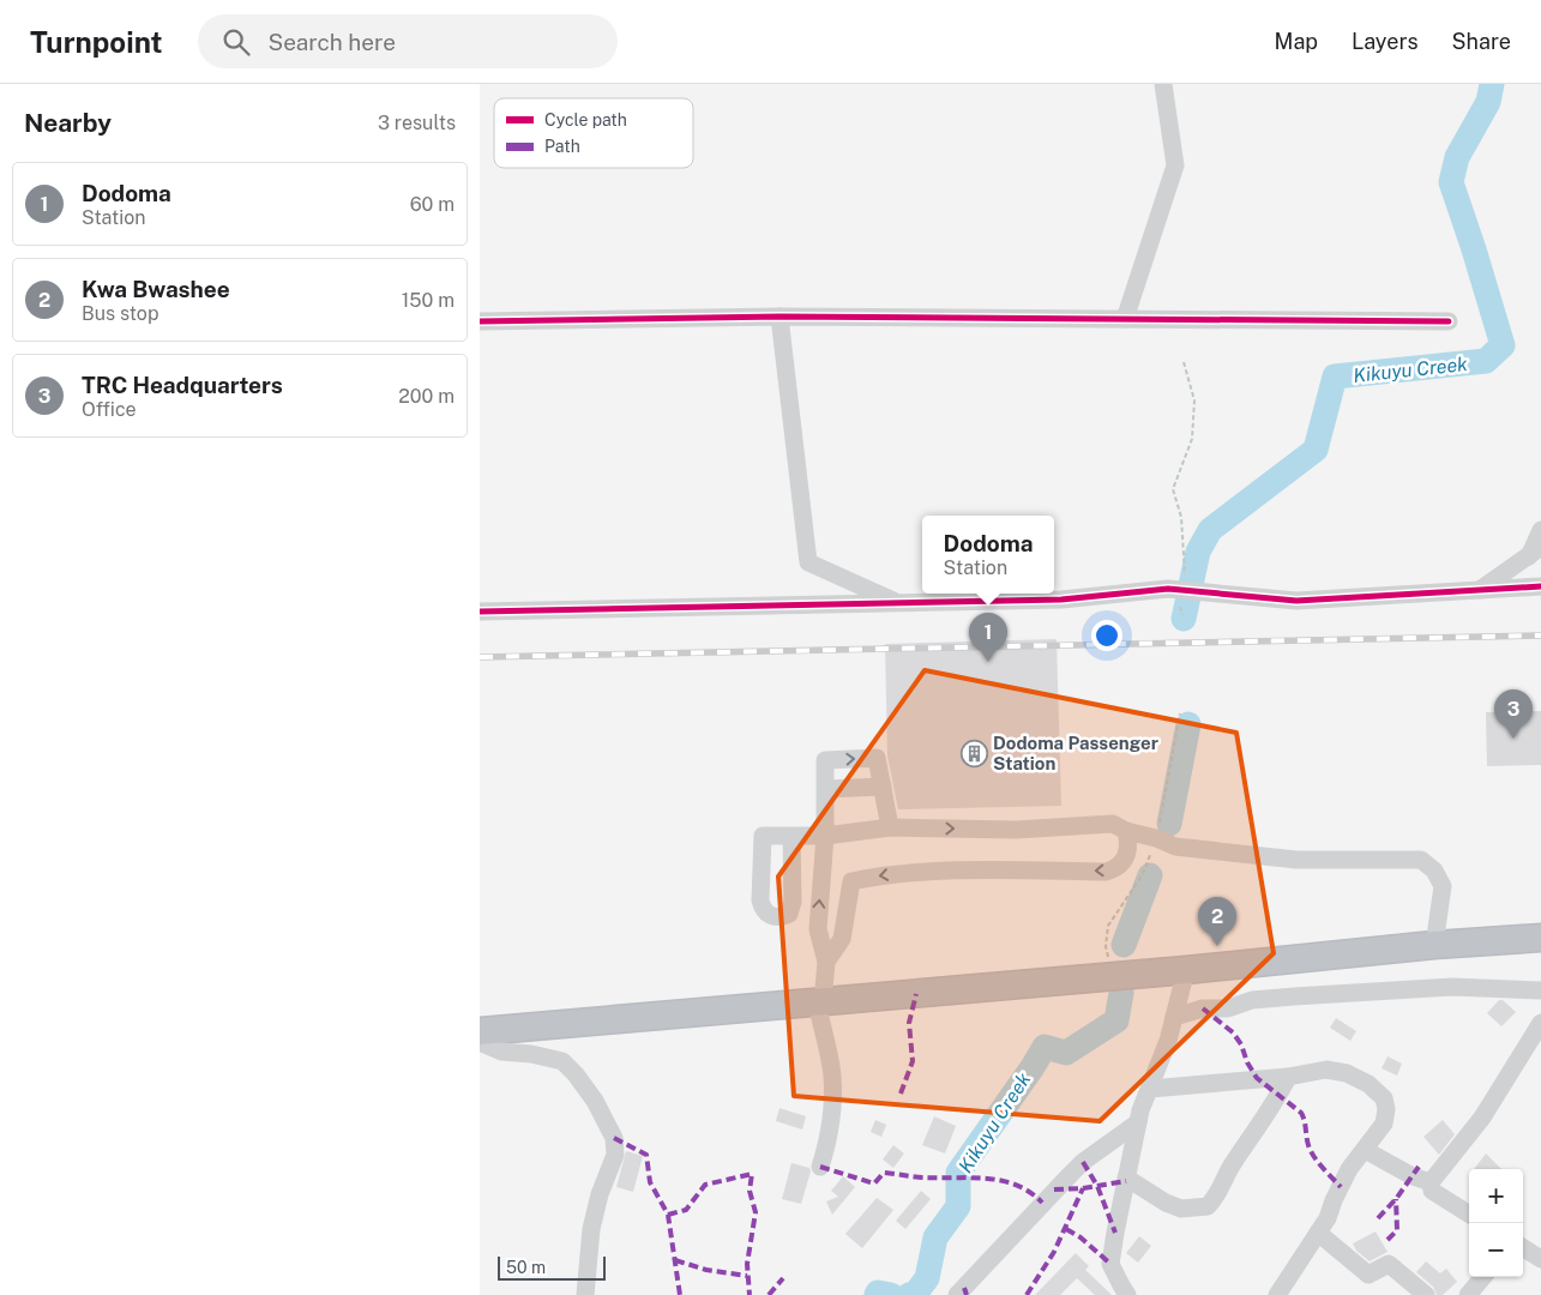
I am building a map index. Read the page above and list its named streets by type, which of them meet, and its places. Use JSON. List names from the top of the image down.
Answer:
{
  "water": ["Kikuyu Creek"],
  "places": {
    "building": ["Dodoma Passenger Station"]
  },
  "legend": ["Cycle path", "Path"],
  "scale_bar": "50 m",
  "page": {
    "header": "Turnpoint",
    "search": "Search here",
    "nav": ["Map", "Layers", "Share"],
    "heading": ["Nearby", "3 results"],
    "list": [
      {
        "mark": "1",
        "name": "Dodoma",
        "note": "Station",
        "value": "60 m"
      },
      {
        "mark": "2",
        "name": "Kwa Bwashee",
        "note": "Bus stop",
        "value": "150 m"
      },
      {
        "mark": "3",
        "name": "TRC Headquarters",
        "note": "Office",
        "value": "200 m"
      }
    ],
    "popup": ["Dodoma", "Station"],
    "pins": ["1", "3", "2"],
    "map_buttons": ["+", "−"],
    "scale": "50 m"
  }
}
